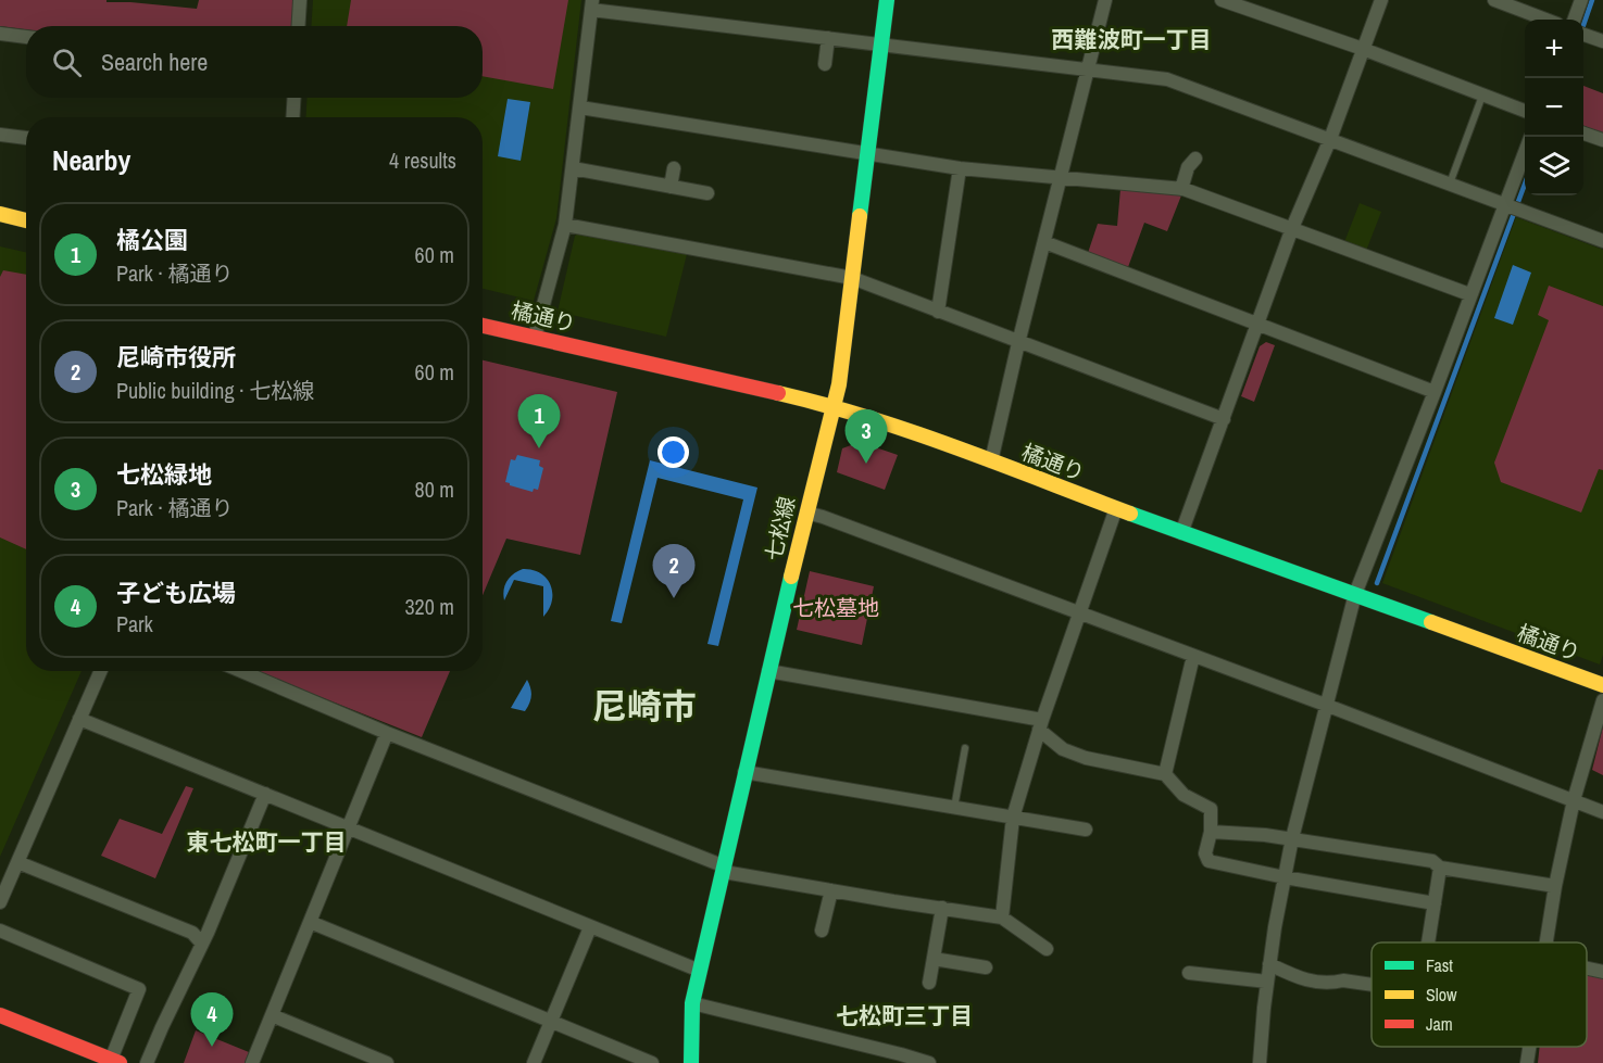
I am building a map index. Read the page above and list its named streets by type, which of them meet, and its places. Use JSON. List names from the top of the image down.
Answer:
{
  "streets": {
    "street": ["橘通り", "七松線"]
  },
  "crossings": [
    ["橘通り", "七松線"]
  ],
  "districts": [
    "西難波町一丁目",
    "尼崎市",
    "東七松町一丁目",
    "七松町三丁目"
  ],
  "parks": ["七松墓地"],
  "legend": ["Fast", "Slow", "Jam"],
  "page": {
    "map_buttons": ["+", "−"],
    "search": "Search here",
    "heading": ["Nearby", "4 results"],
    "list": [
      {
        "mark": "1",
        "name": "橘公園",
        "note": "Park · 橘通り",
        "value": "60 m"
      },
      {
        "mark": "2",
        "name": "尼崎市役所",
        "note": "Public building · 七松線",
        "value": "60 m"
      },
      {
        "mark": "3",
        "name": "七松緑地",
        "note": "Park · 橘通り",
        "value": "80 m"
      },
      {
        "mark": "4",
        "name": "子ども広場",
        "note": "Park",
        "value": "320 m"
      }
    ],
    "pins": [
      "1",
      "3",
      "2",
      "4"
    ]
  }
}
